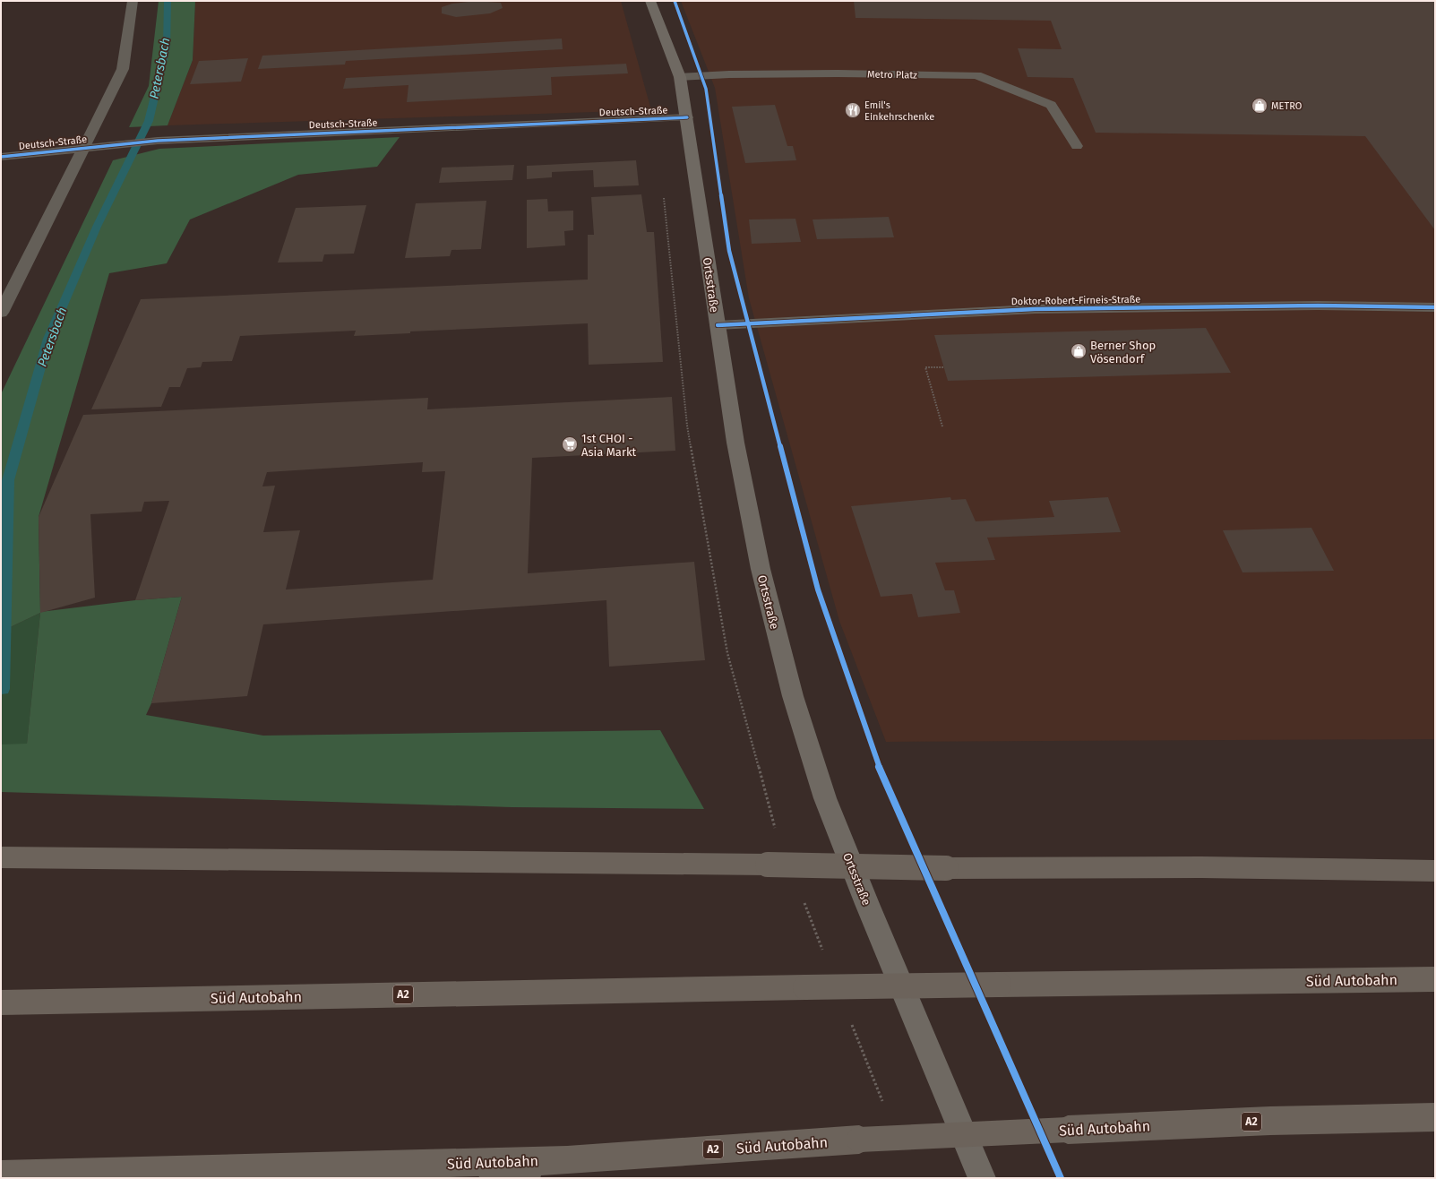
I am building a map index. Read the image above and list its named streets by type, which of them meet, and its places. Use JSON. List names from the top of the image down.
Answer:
{
  "streets": {
    "highway": ["Süd Autobahn", "A2"],
    "main road": ["Ortsstraße"],
    "street": ["Metro Platz", "Deutsch-Straße", "Doktor-Robert-Firneis-Straße"]
  },
  "crossings": [
    ["Metro Platz", "Ortsstraße"],
    ["Deutsch-Straße", "Ortsstraße"],
    ["Ortsstraße", "Doktor-Robert-Firneis-Straße"]
  ],
  "water": ["Petersbach"],
  "places": {
    "shop": ["METRO", "Berner Shop Vösendorf"],
    "restaurant": ["Emil's Einkehrschenke"],
    "supermarket": ["1st CHOI - Asia Markt"]
  }
}
